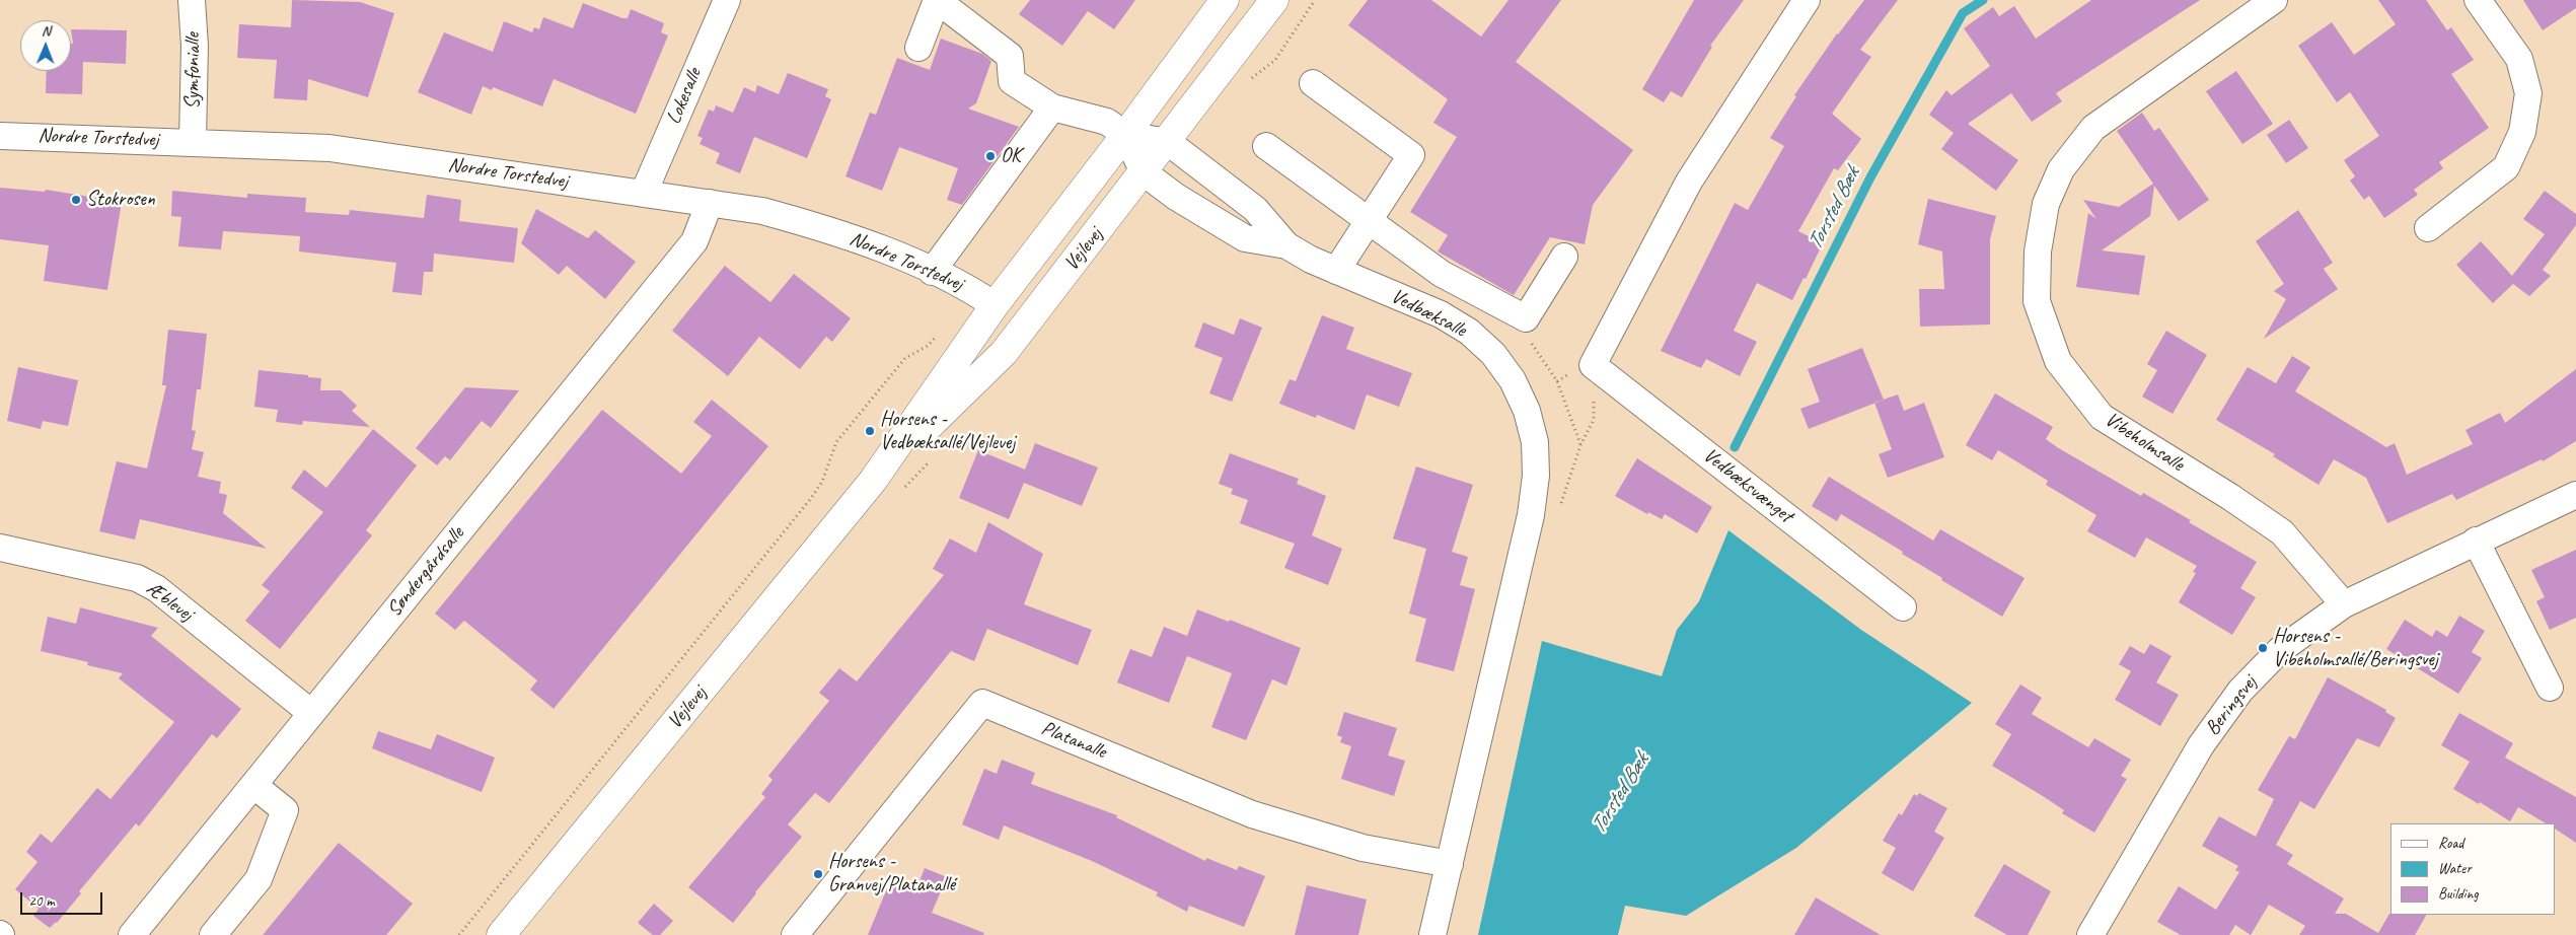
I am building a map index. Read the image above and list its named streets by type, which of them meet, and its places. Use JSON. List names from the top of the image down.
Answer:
{
  "streets": {
    "main road": ["Vejlevej"],
    "street": [
      "Symfonialle",
      "Lokesalle",
      "Nordre Torstedvej",
      "Vedbæksalle",
      "Vibeholmsalle",
      "Vedbæksvænget",
      "Søndergårdsalle",
      "Æblevej",
      "Beringsvej",
      "Platanalle"
    ]
  },
  "crossings": [
    ["Symfonialle", "Nordre Torstedvej"],
    ["Lokesalle", "Nordre Torstedvej"],
    ["Nordre Torstedvej", "Vejlevej"],
    ["Nordre Torstedvej", "Søndergårdsalle"],
    ["Vejlevej", "Vedbæksalle"],
    ["Vedbæksalle", "Platanalle"],
    ["Vibeholmsalle", "Beringsvej"],
    ["Søndergårdsalle", "Æblevej"]
  ],
  "water": ["Torsted Bæk"],
  "places": [
    "OK",
    "Stokrosen",
    "Horsens - Vedbæksallé/Vejlevej",
    "Horsens - Vibeholmsallé/Beringsvej",
    "Horsens - Granvej/Platanallé"
  ],
  "legend": ["Road", "Water", "Building"],
  "scale_bar": "20 m",
  "north": "top"
}
